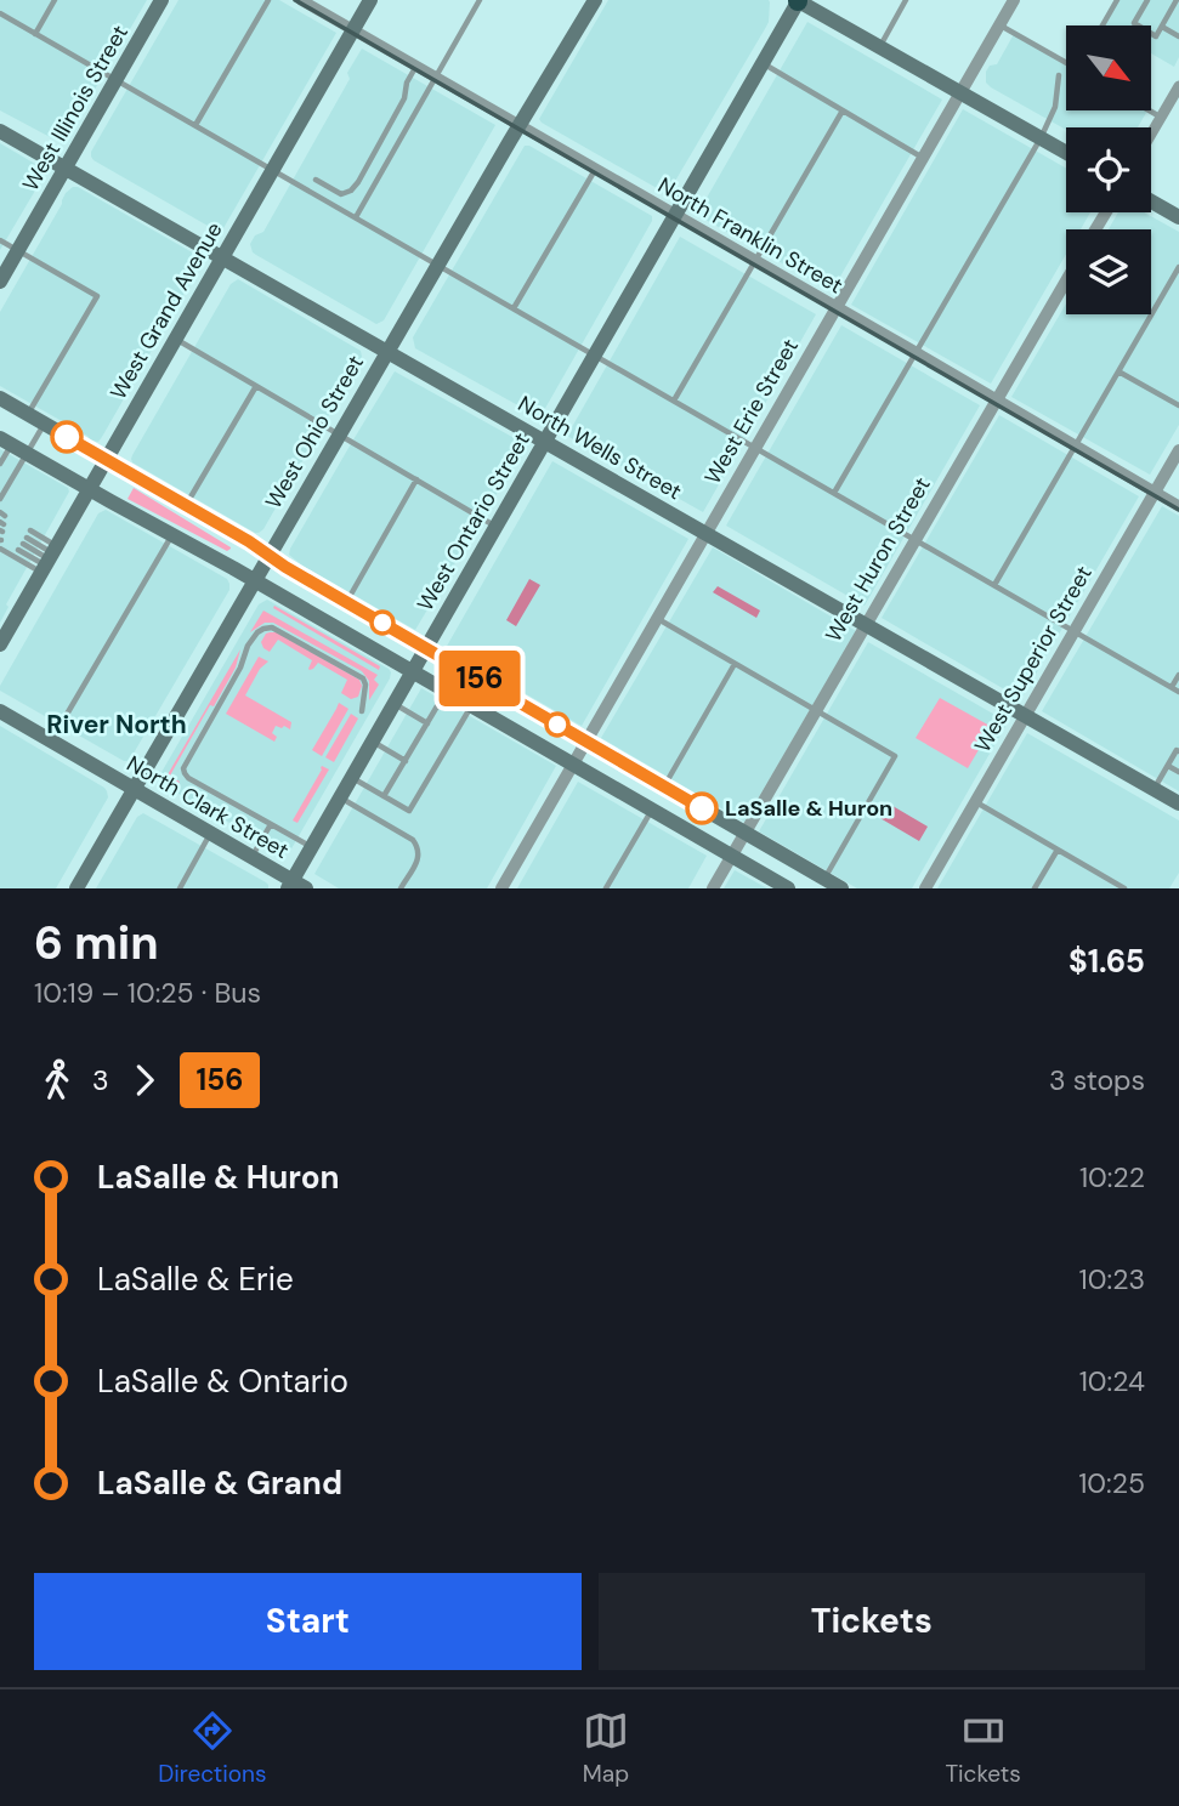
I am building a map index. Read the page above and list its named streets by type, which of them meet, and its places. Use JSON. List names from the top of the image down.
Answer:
{
  "streets": {
    "main road": [
      "West Illinois Street",
      "West Grand Avenue",
      "West Ohio Street",
      "North Wells Street",
      "West Ontario Street",
      "North Clark Street"
    ],
    "street": [
      "North Franklin Street",
      "West Erie Street",
      "West Huron Street",
      "West Superior Street"
    ]
  },
  "crossings": [
    ["West Illinois Street", "North Wells Street"],
    ["North Franklin Street", "West Grand Avenue"],
    ["North Franklin Street", "West Erie Street"],
    ["North Franklin Street", "West Ohio Street"],
    ["North Franklin Street", "West Ontario Street"],
    ["North Franklin Street", "West Huron Street"],
    ["North Franklin Street", "West Superior Street"],
    ["West Grand Avenue", "North Wells Street"],
    ["West Erie Street", "North Wells Street"],
    ["West Ohio Street", "North Wells Street"],
    ["West Ohio Street", "North Clark Street"],
    ["North Wells Street", "West Ontario Street"],
    ["North Wells Street", "West Huron Street"],
    ["North Wells Street", "West Superior Street"],
    ["West Ontario Street", "North Clark Street"]
  ],
  "districts": ["River North"],
  "places": ["LaSalle & Huron"],
  "lines": ["bus line 156"],
  "north": "bottom right",
  "page": {
    "on_map": "156",
    "heading": ["6 min", "10:19 – 10:25 · Bus", "$1.65"],
    "legs": ["3", "156", "3 stops"],
    "list": [
      {
        "name": "LaSalle & Huron",
        "value": "10:22"
      },
      {
        "name": "LaSalle & Erie",
        "value": "10:23"
      },
      {
        "name": "LaSalle & Ontario",
        "value": "10:24"
      },
      {
        "name": "LaSalle & Grand",
        "value": "10:25"
      }
    ],
    "buttons": ["Start", "Tickets"],
    "tabs": ["Directions", "Map", "Tickets"]
  }
}
